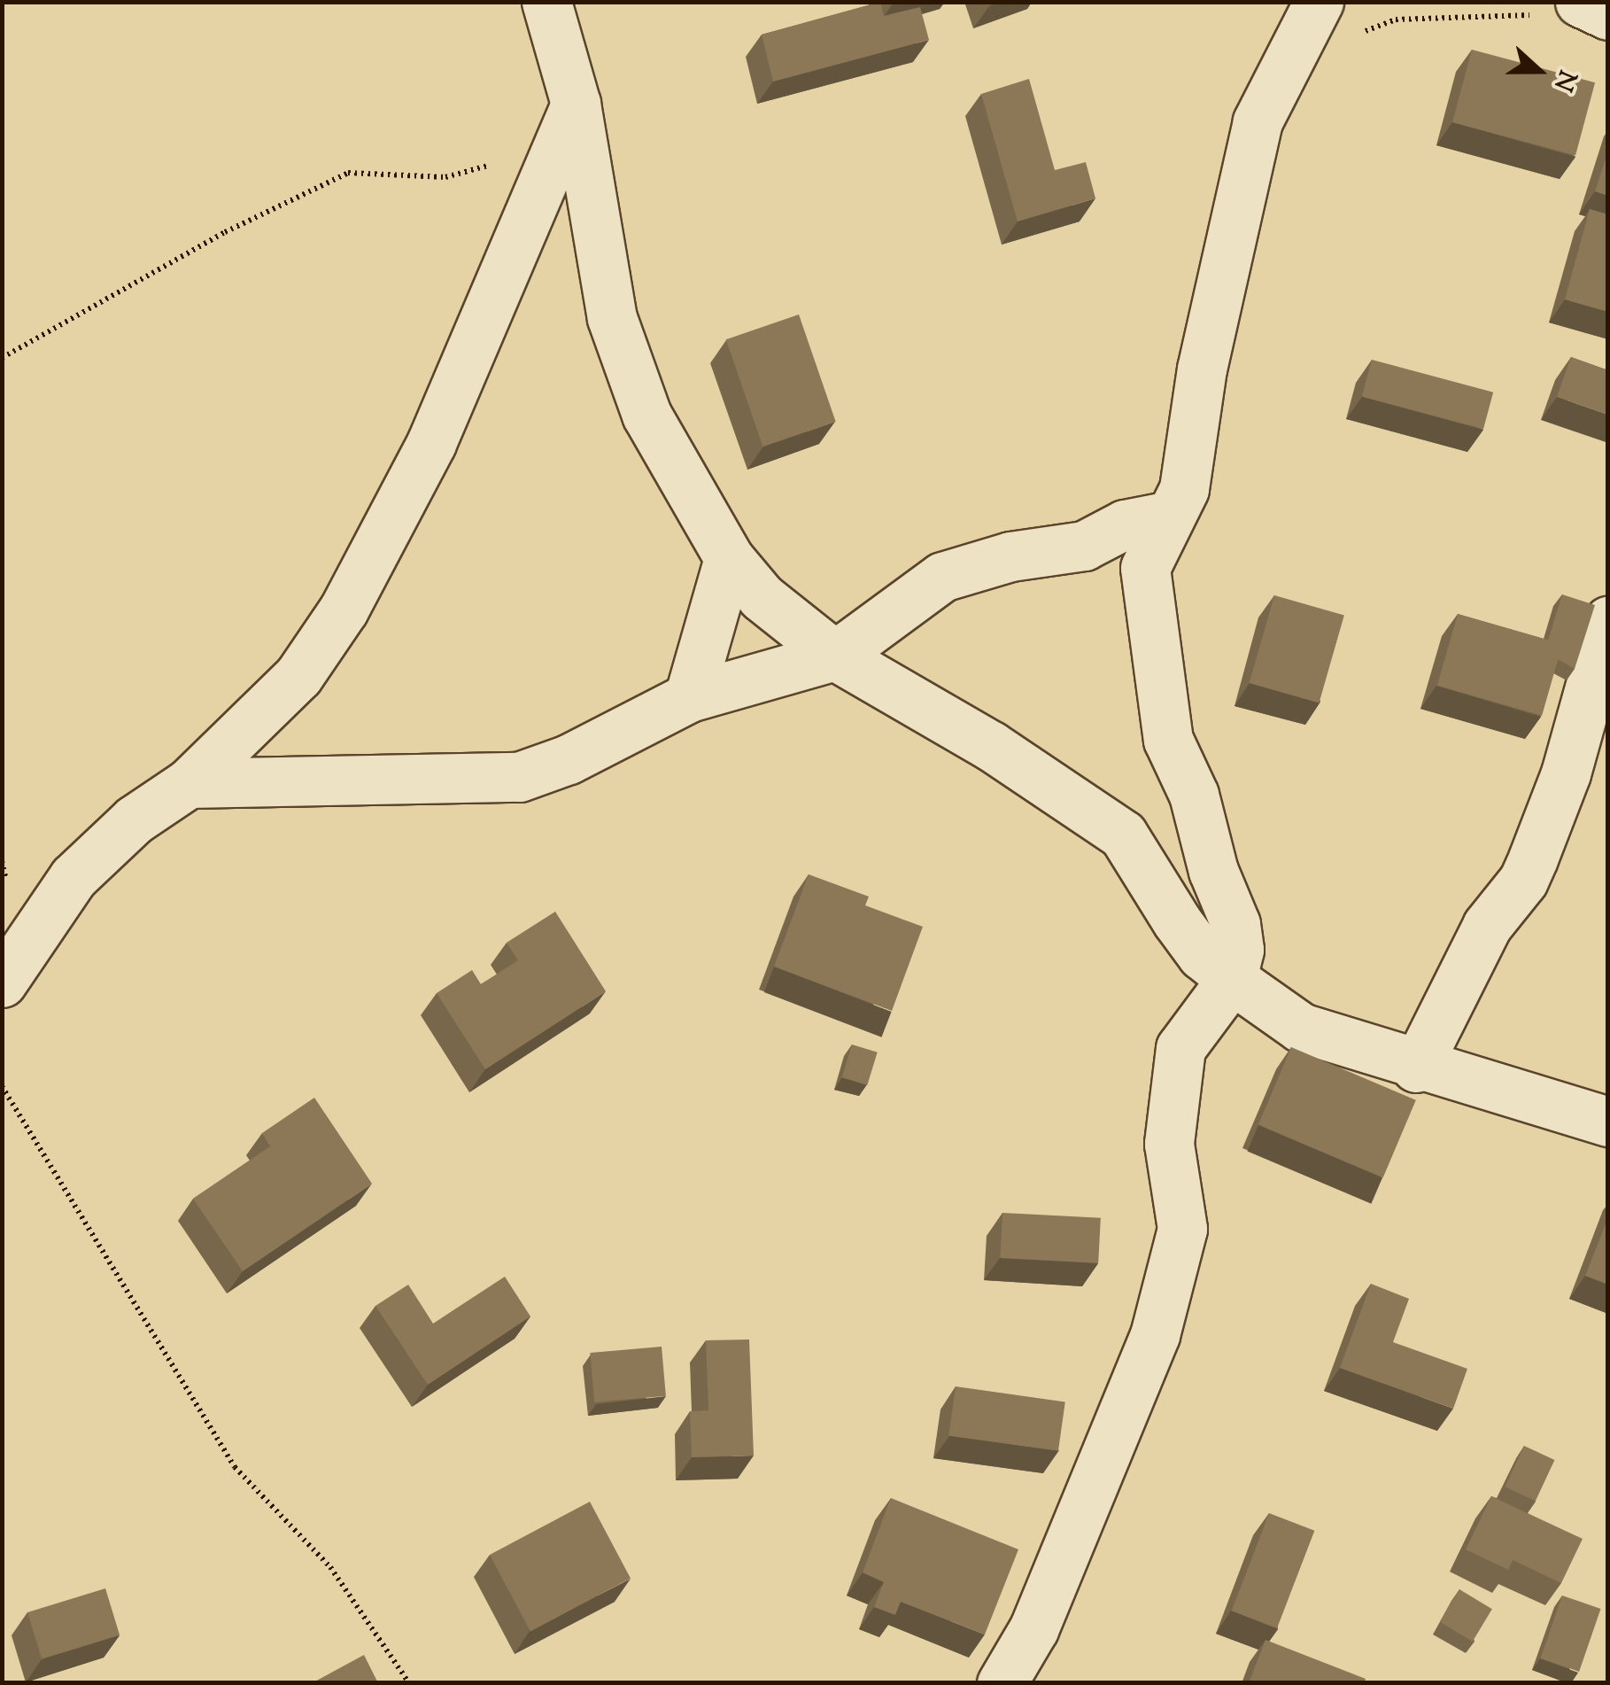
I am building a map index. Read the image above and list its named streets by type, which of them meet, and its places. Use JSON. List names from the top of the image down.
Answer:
{
  "north": "right"
}
